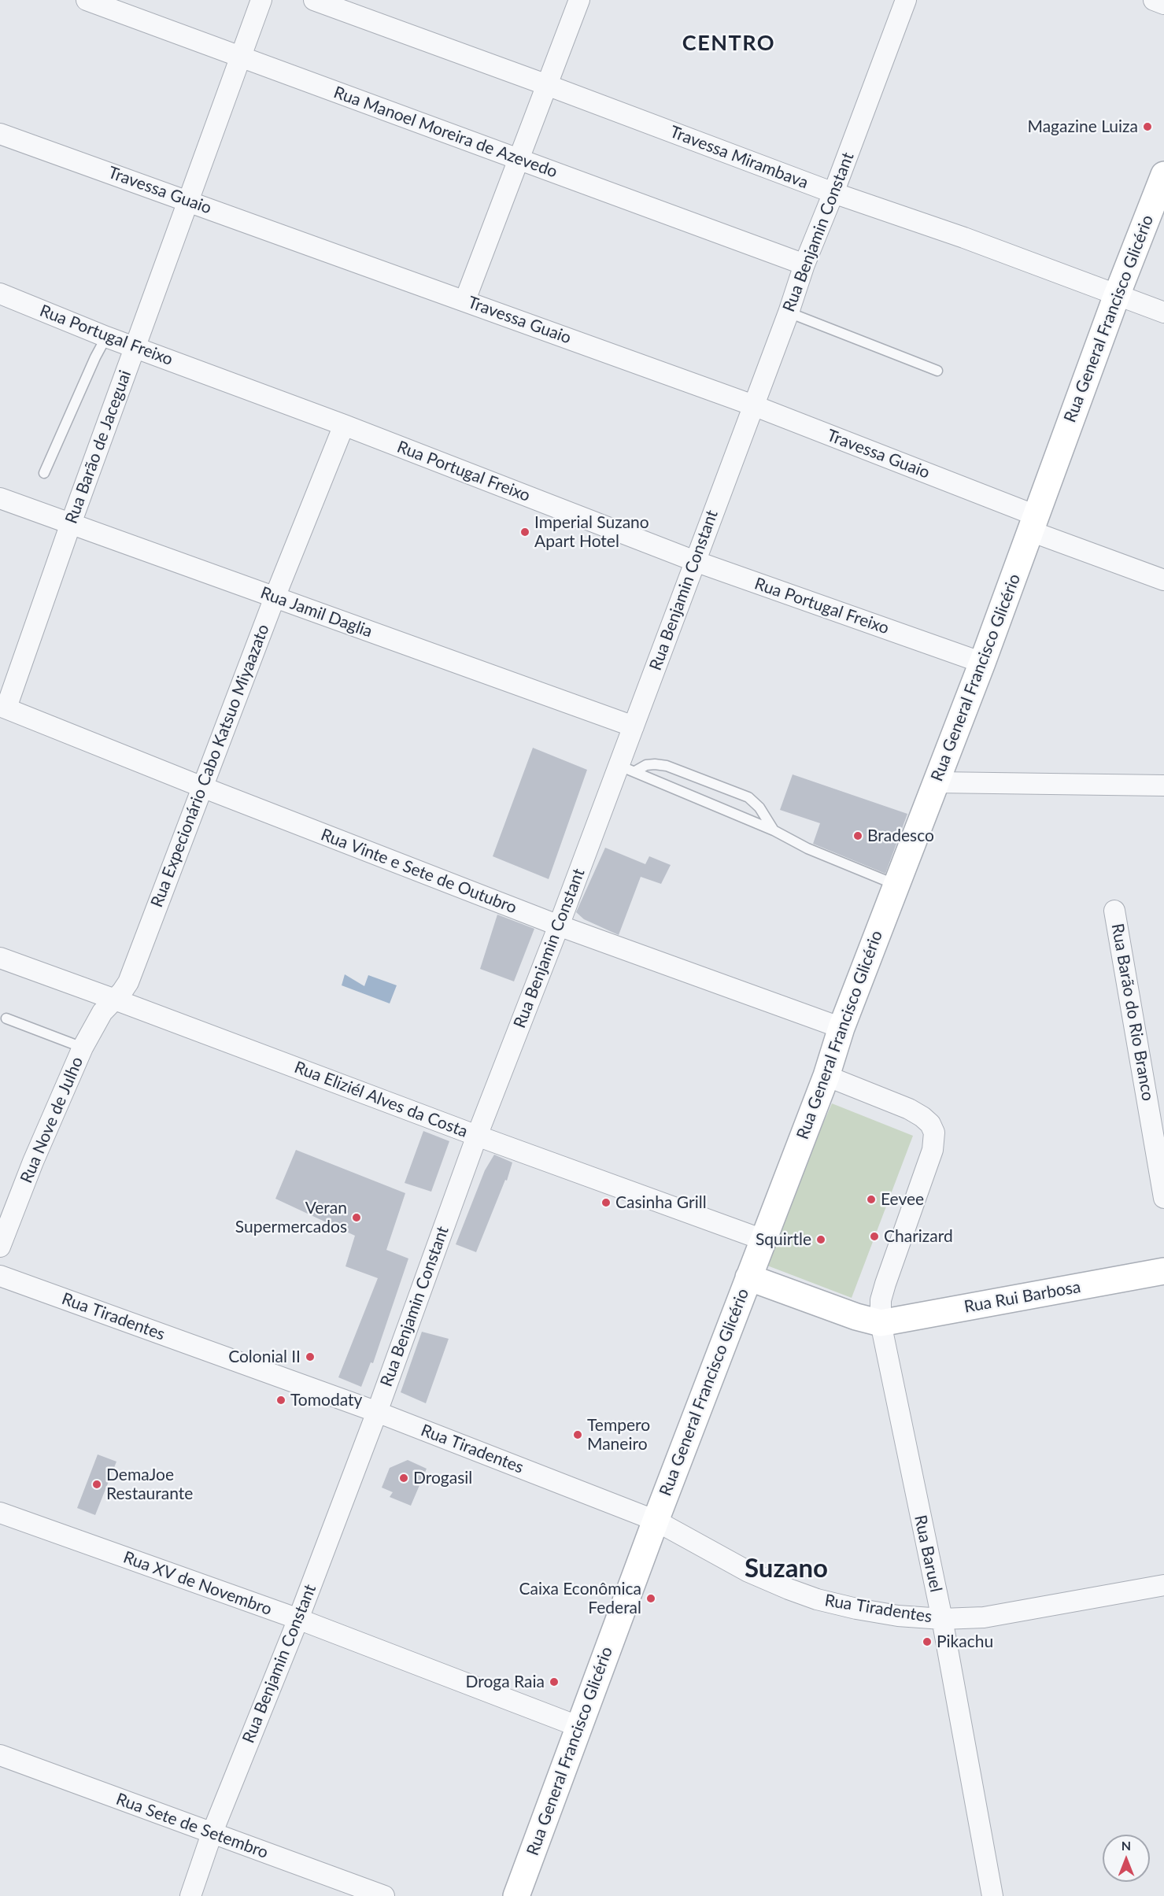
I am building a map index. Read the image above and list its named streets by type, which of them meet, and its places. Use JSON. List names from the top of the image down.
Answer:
{
  "streets": {
    "main road": ["Rua General Francisco Glicério", "Rua Rui Barbosa"],
    "street": [
      "Rua Manoel Moreira de Azevedo",
      "Travessa Mirambava",
      "Travessa Guaio",
      "Rua Benjamin Constant",
      "Rua Portugal Freixo",
      "Rua Barão de Jaceguai",
      "Rua Jamil Daglia",
      "Rua Expecionário Cabo Katsuo Miyaazato",
      "Rua Vinte e Sete de Outubro",
      "Rua Barão do Rio Branco",
      "Rua Eliziél Alves da Costa",
      "Rua Nove de Julho",
      "Rua Tiradentes",
      "Rua Baruel",
      "Rua XV de Novembro",
      "Rua Sete de Setembro"
    ]
  },
  "crossings": [
    ["Rua Manoel Moreira de Azevedo", "Rua Benjamin Constant"],
    ["Rua Manoel Moreira de Azevedo", "Rua Barão de Jaceguai"],
    ["Travessa Mirambava", "Rua Benjamin Constant"],
    ["Travessa Mirambava", "Rua General Francisco Glicério"],
    ["Travessa Guaio", "Rua Benjamin Constant"],
    ["Travessa Guaio", "Rua General Francisco Glicério"],
    ["Travessa Guaio", "Rua Barão de Jaceguai"],
    ["Rua Benjamin Constant", "Rua Portugal Freixo"],
    ["Rua Benjamin Constant", "Rua Jamil Daglia"],
    ["Rua Benjamin Constant", "Rua Vinte e Sete de Outubro"],
    ["Rua Benjamin Constant", "Rua Eliziél Alves da Costa"],
    ["Rua Benjamin Constant", "Rua Tiradentes"],
    ["Rua Benjamin Constant", "Rua XV de Novembro"],
    ["Rua Benjamin Constant", "Rua Sete de Setembro"],
    ["Rua General Francisco Glicério", "Rua Portugal Freixo"],
    ["Rua General Francisco Glicério", "Rua Vinte e Sete de Outubro"],
    ["Rua General Francisco Glicério", "Rua Eliziél Alves da Costa"],
    ["Rua General Francisco Glicério", "Rua Tiradentes"],
    ["Rua General Francisco Glicério", "Rua Baruel"],
    ["Rua General Francisco Glicério", "Rua XV de Novembro"],
    ["Rua Portugal Freixo", "Rua Barão de Jaceguai"],
    ["Rua Portugal Freixo", "Rua Expecionário Cabo Katsuo Miyaazato"],
    ["Rua Barão de Jaceguai", "Rua Jamil Daglia"],
    ["Rua Barão de Jaceguai", "Rua Vinte e Sete de Outubro"],
    ["Rua Jamil Daglia", "Rua Expecionário Cabo Katsuo Miyaazato"],
    ["Rua Expecionário Cabo Katsuo Miyaazato", "Rua Vinte e Sete de Outubro"],
    ["Rua Expecionário Cabo Katsuo Miyaazato", "Rua Eliziél Alves da Costa"],
    ["Rua Expecionário Cabo Katsuo Miyaazato", "Rua Nove de Julho"],
    ["Rua Eliziél Alves da Costa", "Rua Nove de Julho"],
    ["Rua Rui Barbosa", "Rua Baruel"],
    ["Rua Tiradentes", "Rua Baruel"]
  ],
  "districts": ["CENTRO", "Suzano"],
  "places": [
    "Magazine Luiza",
    "Imperial Suzano Apart Hotel",
    "Bradesco",
    "Eevee",
    "Casinha Grill",
    "Veran Supermercados",
    "Charizard",
    "Squirtle",
    "Colonial II",
    "Tomodaty",
    "Tempero Maneiro",
    "Drogasil",
    "DemaJoe Restaurante",
    "Caixa Econômica Federal",
    "Pikachu",
    "Droga Raia"
  ],
  "north": "top"
}
